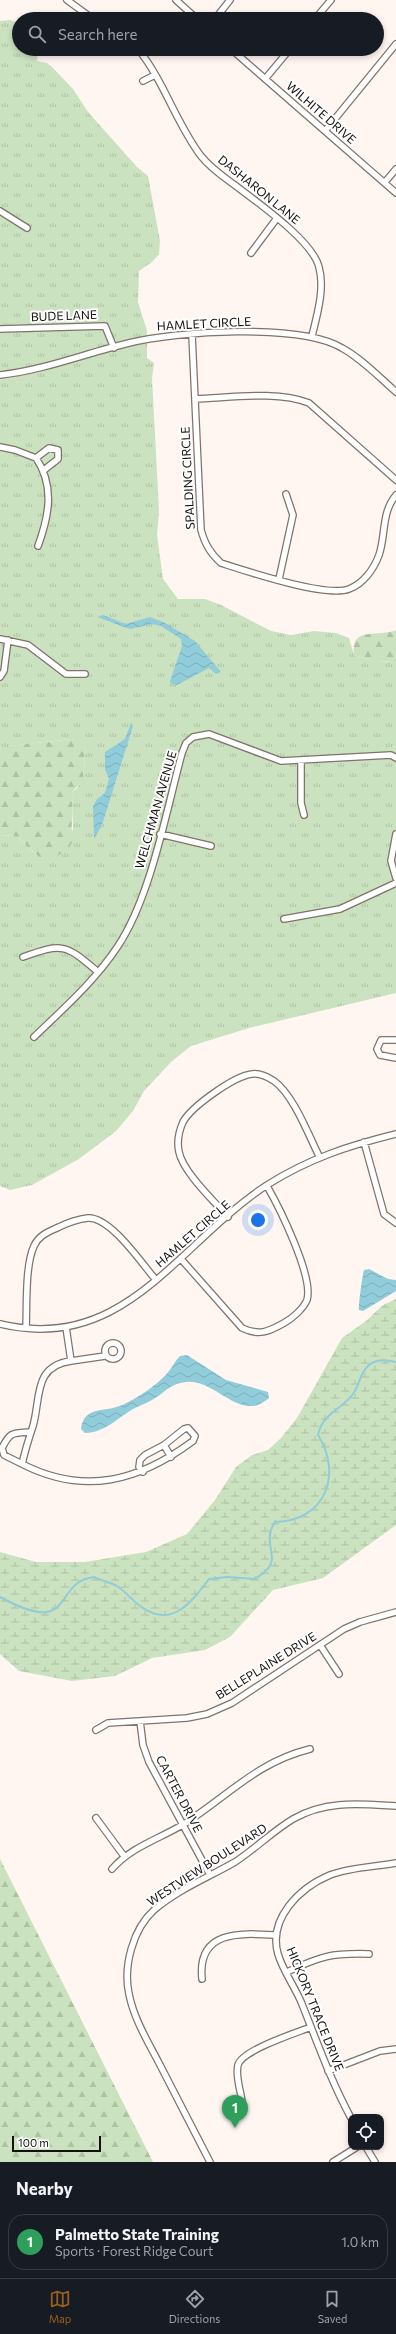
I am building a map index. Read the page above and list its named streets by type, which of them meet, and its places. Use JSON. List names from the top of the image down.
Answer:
{
  "streets": {
    "street": [
      "WILHITE DRIVE",
      "DASHARON LANE",
      "BUDE LANE",
      "HAMLET CIRCLE",
      "SPALDING CIRCLE",
      "WELCHMAN AVENUE",
      "BELLEPLAINE DRIVE",
      "CARTER DRIVE",
      "WESTVIEW BOULEVARD",
      "HICKORY TRACE DRIVE"
    ]
  },
  "crossings": [
    ["DASHARON LANE", "HAMLET CIRCLE"],
    ["BUDE LANE", "HAMLET CIRCLE"],
    ["HAMLET CIRCLE", "SPALDING CIRCLE"],
    ["BELLEPLAINE DRIVE", "CARTER DRIVE"],
    ["CARTER DRIVE", "WESTVIEW BOULEVARD"]
  ],
  "scale_bar": "100 m",
  "page": {
    "search": "Search here",
    "pins": "1",
    "scale": "100 m",
    "heading": "Nearby",
    "list": [
      {
        "mark": "1",
        "name": "Palmetto State Training",
        "note": "Sports · Forest Ridge Court",
        "value": "1.0 km"
      }
    ],
    "nav": ["Map", "Directions", "Saved"]
  }
}
